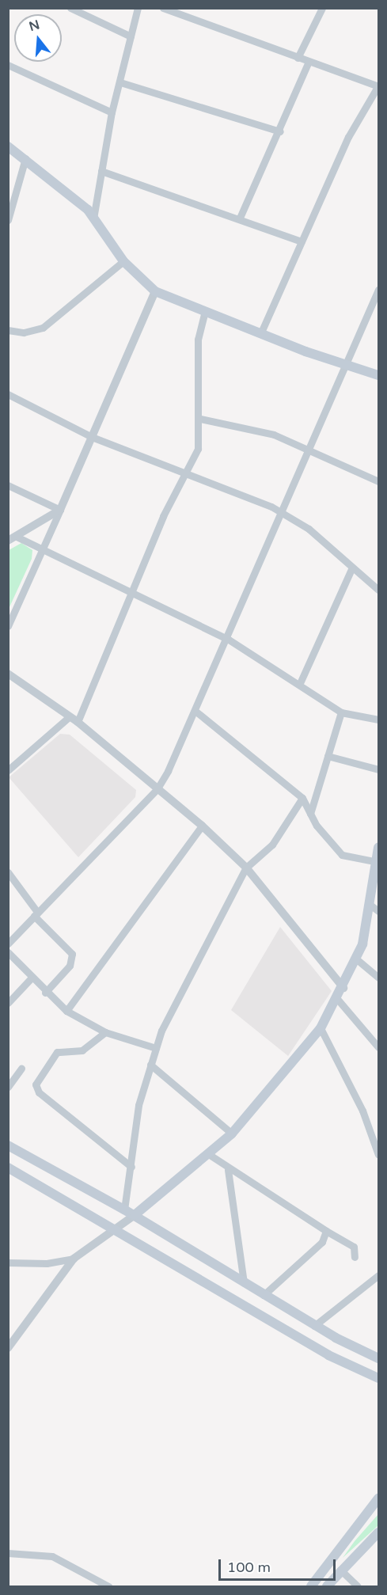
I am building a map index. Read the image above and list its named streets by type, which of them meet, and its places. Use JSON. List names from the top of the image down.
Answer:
{
  "scale_bar": "100 m",
  "north": "top"
}
